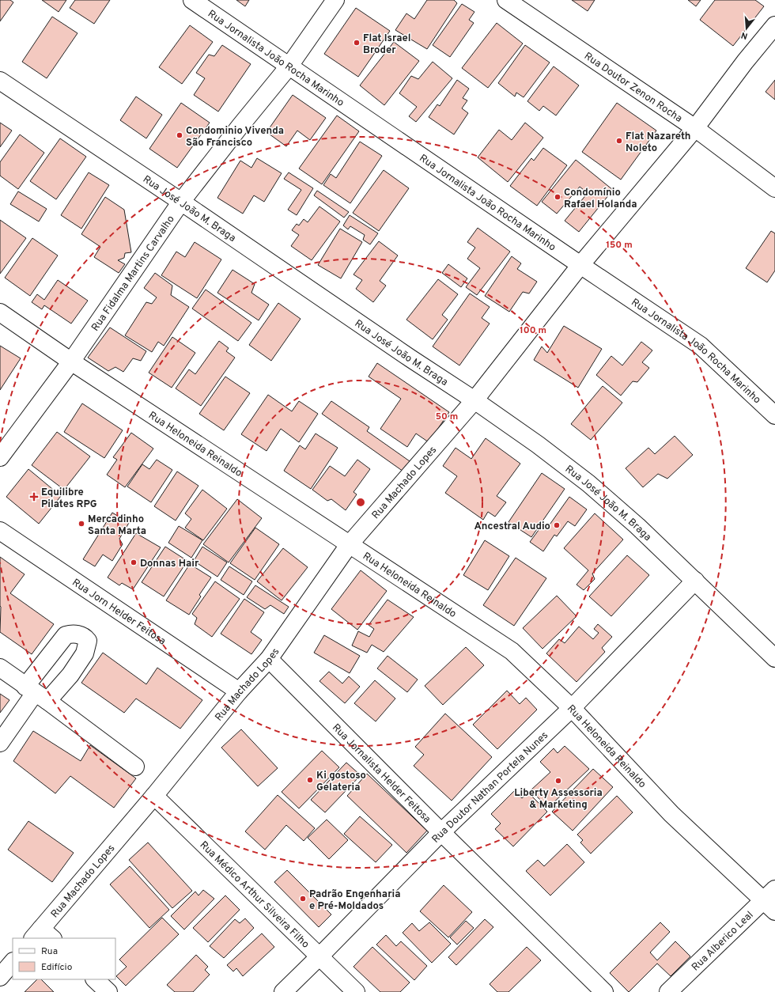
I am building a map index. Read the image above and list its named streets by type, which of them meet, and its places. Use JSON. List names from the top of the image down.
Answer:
{
  "streets": {
    "street": [
      "Rua Jornalista João Rocha Marinho",
      "Rua Doutor Zenon Rocha",
      "Rua José João M. Braga",
      "Rua Fidalma Martins Carvalho",
      "Rua Heloneida Reinaldo",
      "Rua Machado Lopes",
      "Rua Jorn Helder Feitosa",
      "Rua Jornalista Helder Feitosa",
      "Rua Doutor Nathan Portela Nunes",
      "Rua Médico Arthur Silveira Filho",
      "Rua Alberico Leal"
    ]
  },
  "crossings": [
    ["Rua Jornalista João Rocha Marinho", "Rua Fidalma Martins Carvalho"],
    ["Rua Jornalista João Rocha Marinho", "Rua Machado Lopes"],
    ["Rua Doutor Zenon Rocha", "Rua Machado Lopes"],
    ["Rua José João M. Braga", "Rua Fidalma Martins Carvalho"],
    ["Rua José João M. Braga", "Rua Machado Lopes"],
    ["Rua José João M. Braga", "Rua Doutor Nathan Portela Nunes"],
    ["Rua Fidalma Martins Carvalho", "Rua Heloneida Reinaldo"],
    ["Rua Heloneida Reinaldo", "Rua Machado Lopes"],
    ["Rua Heloneida Reinaldo", "Rua Doutor Nathan Portela Nunes"],
    ["Rua Heloneida Reinaldo", "Rua Alberico Leal"],
    ["Rua Machado Lopes", "Rua Jorn Helder Feitosa"],
    ["Rua Machado Lopes", "Rua Jornalista Helder Feitosa"],
    ["Rua Machado Lopes", "Rua Médico Arthur Silveira Filho"],
    ["Rua Jornalista Helder Feitosa", "Rua Doutor Nathan Portela Nunes"],
    ["Rua Doutor Nathan Portela Nunes", "Rua Médico Arthur Silveira Filho"]
  ],
  "places": {
    "other": [
      "Flat Israel Broder",
      "Condominio Vivenda São Francisco",
      "Flat Nazareth Noleto",
      "Condomínio Rafael Holanda",
      "Mercadinho Santa Marta",
      "Ancestral Audio",
      "Donnas Hair",
      "Ki gostoso Gelateria",
      "Liberty Assessoria & Marketing",
      "Padrão Engenharia e Pré-Moldados"
    ],
    "health": ["Equilibre Pilates RPG"]
  },
  "legend": ["Rua", "Edifício"],
  "north": "bottom",
  "rings": ["150 m", "100 m", "50 m"]
}
